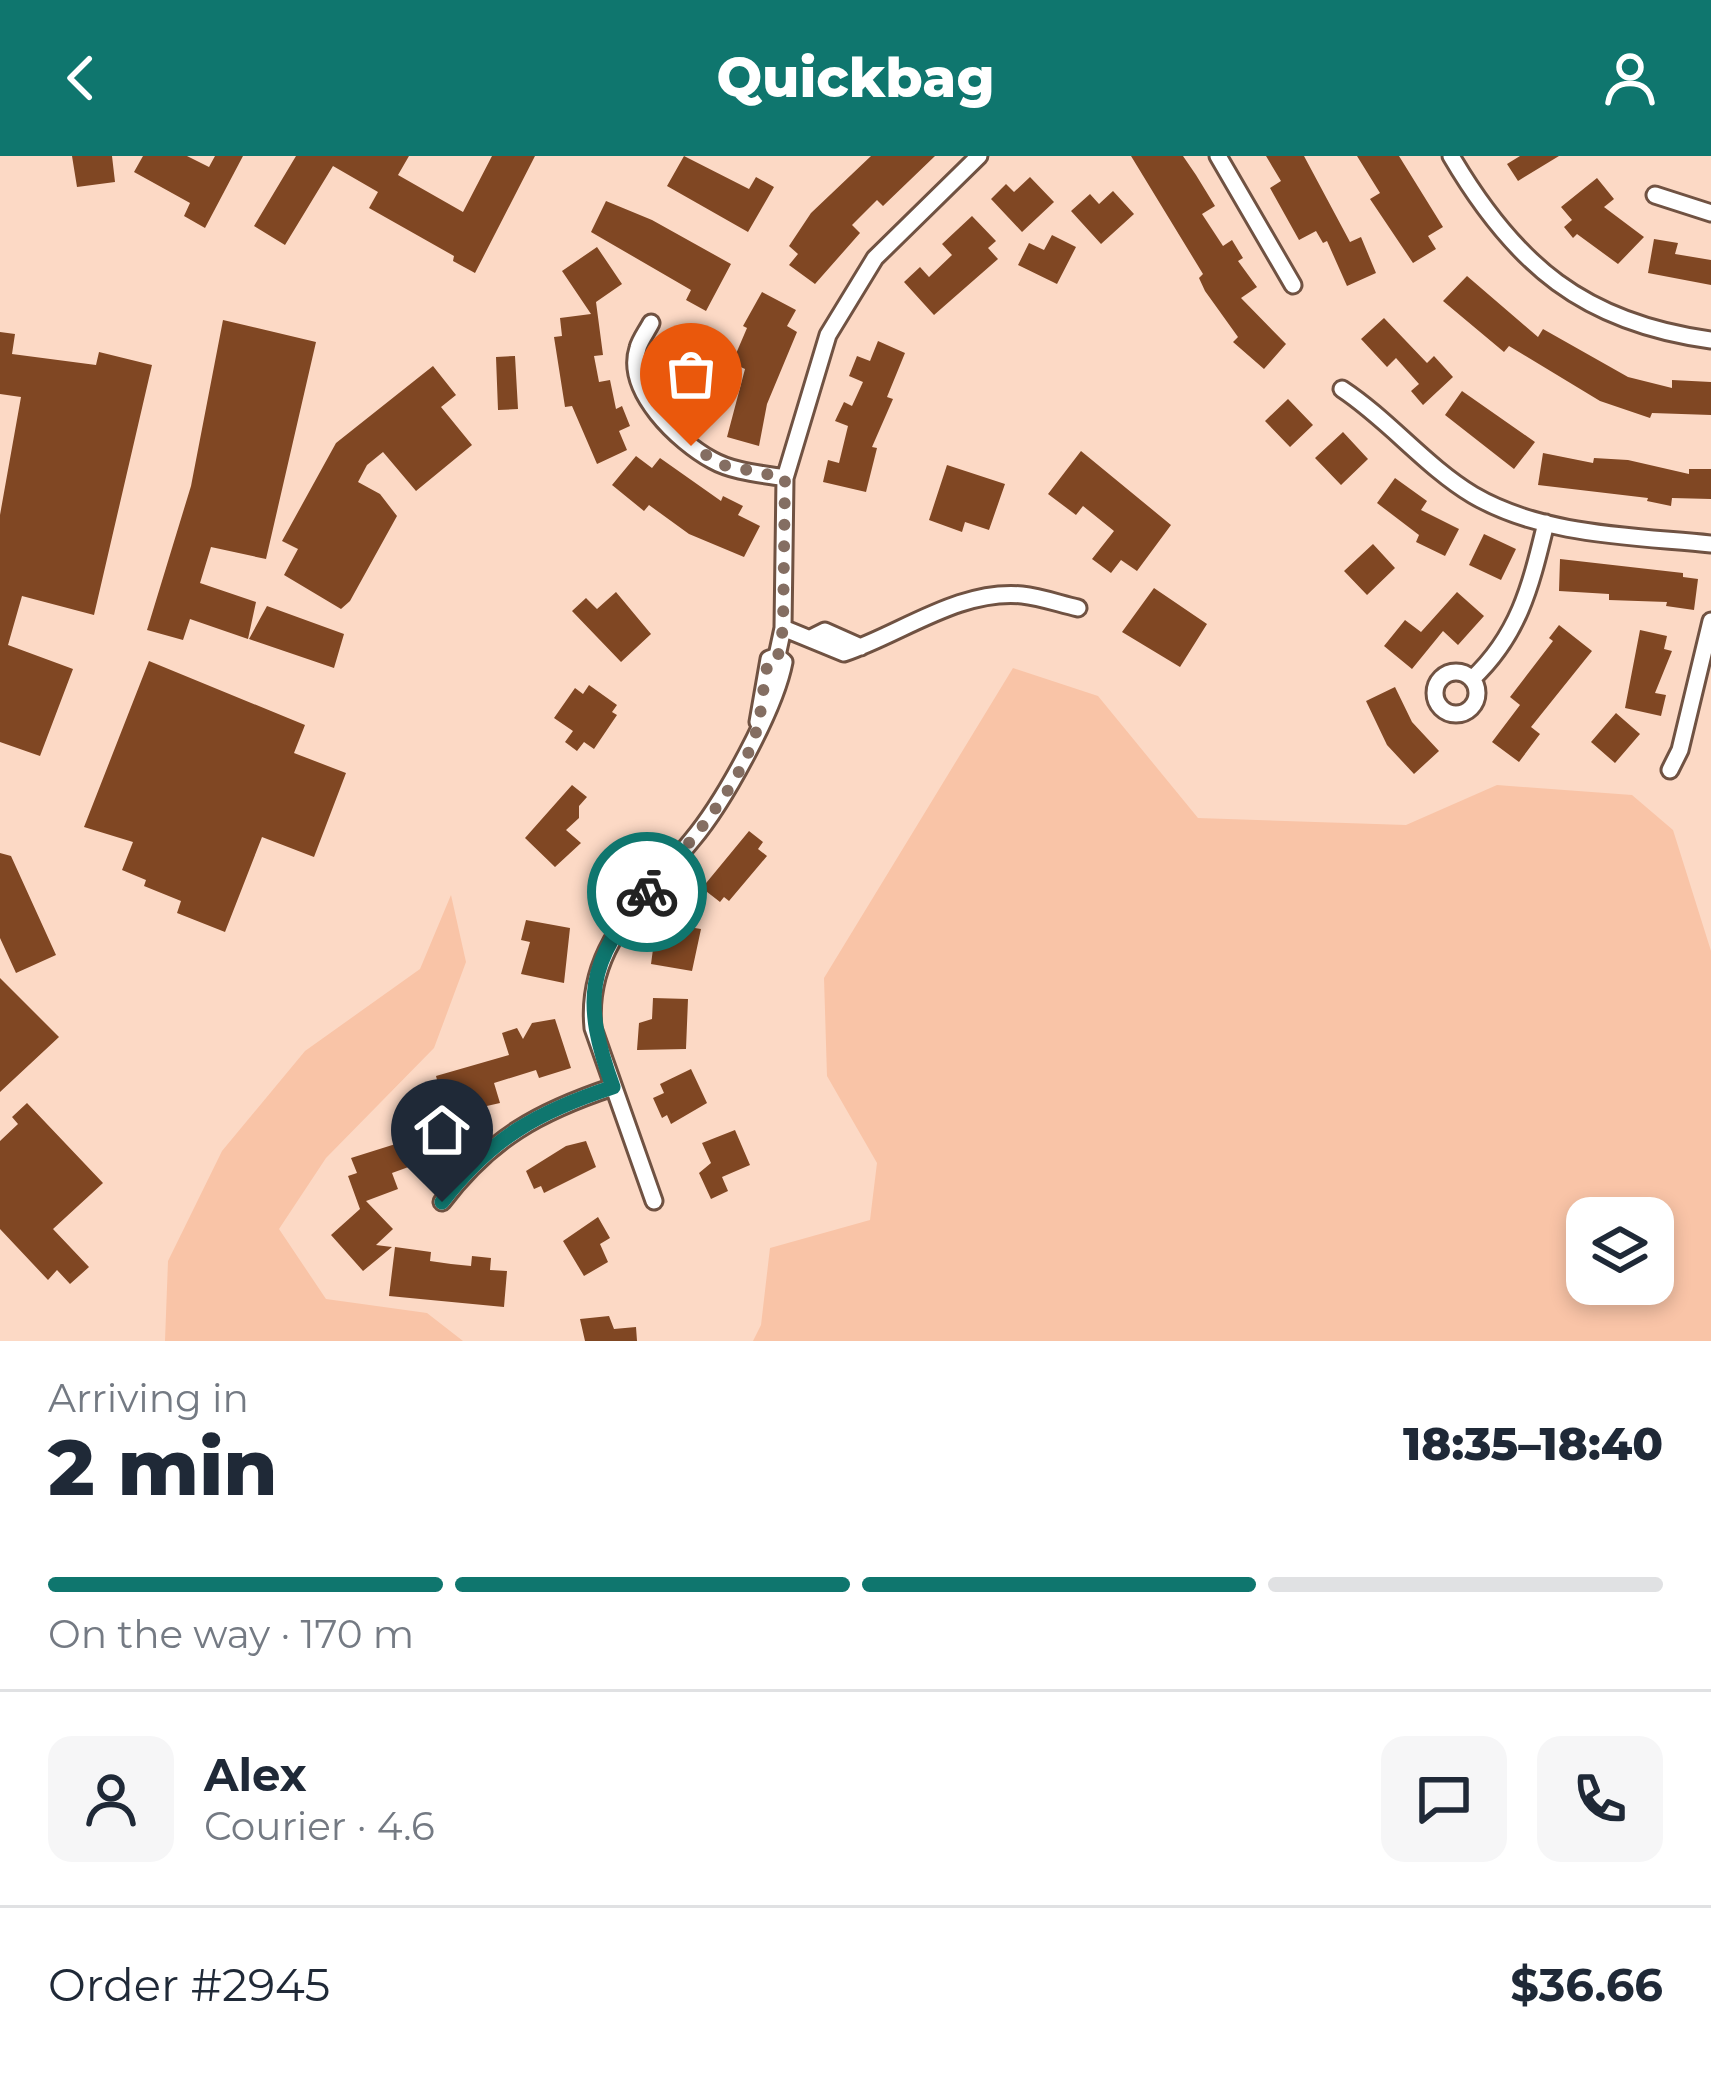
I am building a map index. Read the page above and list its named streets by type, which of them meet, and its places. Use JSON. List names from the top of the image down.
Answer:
{
  "page": {
    "header": "Quickbag",
    "heading": ["2 min", "Arriving in", "18:35–18:40"],
    "panel": [
      "Alex",
      "Courier · 4.6",
      "Order #2945",
      "$36.66"
    ],
    "bar": "On the way · 170 m"
  }
}
